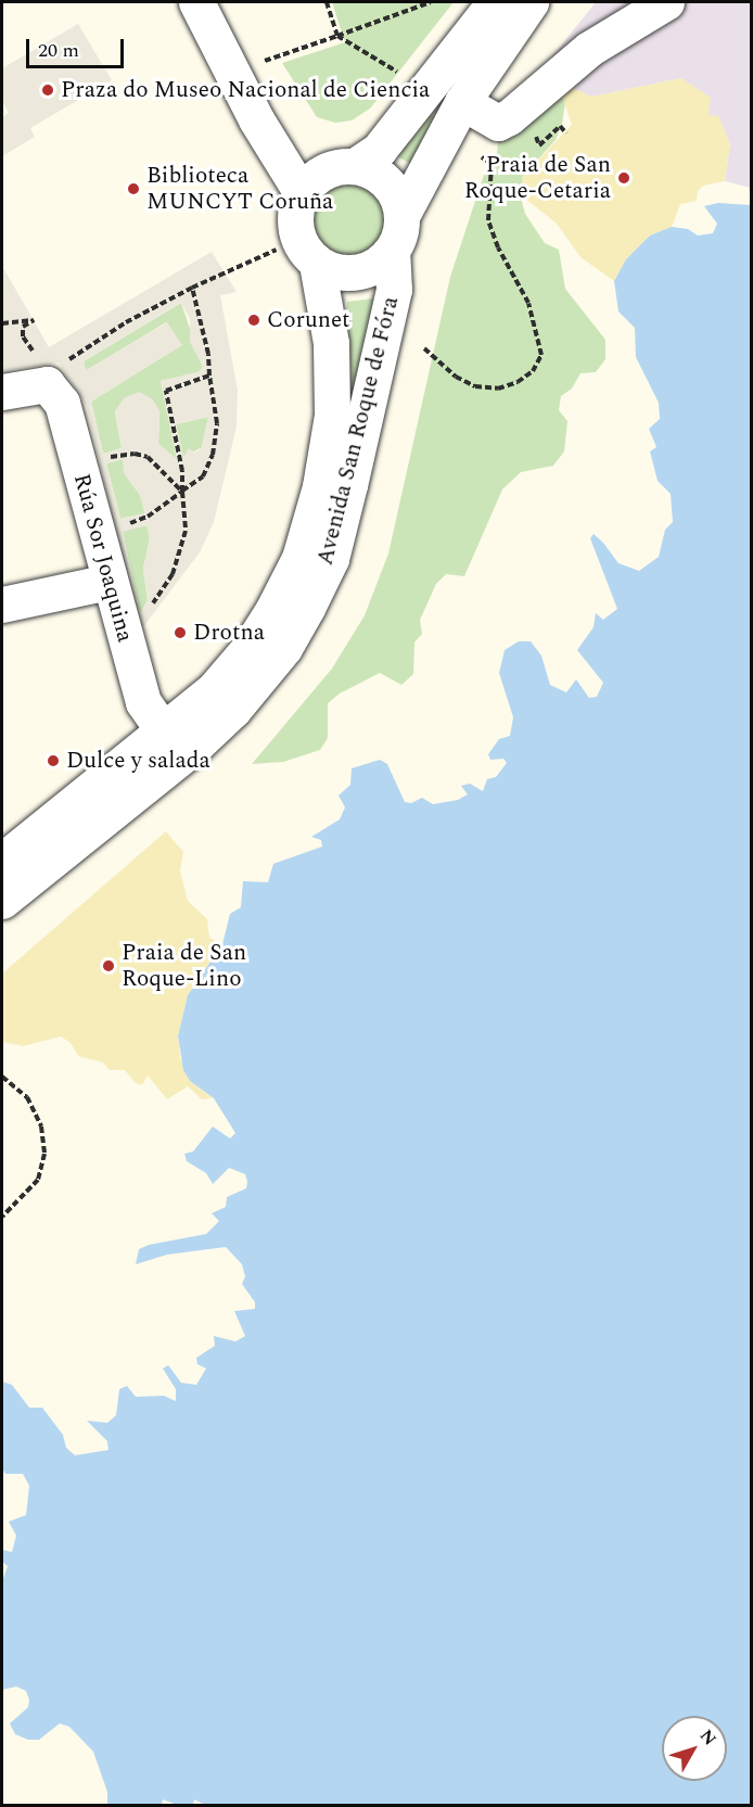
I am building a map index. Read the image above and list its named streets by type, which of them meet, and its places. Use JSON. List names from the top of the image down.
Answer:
{
  "streets": {
    "street": ["Avenida San Roque de Fóra", "Rúa Sor Joaquina"]
  },
  "crossings": [
    ["Avenida San Roque de Fóra", "Rúa Sor Joaquina"]
  ],
  "places": [
    "Praza do Museo Nacional de Ciencia",
    "Praia de San Roque-Cetaria",
    "Biblioteca MUNCYT Coruña",
    "Corunet",
    "Drotna",
    "Dulce y salada",
    "Praia de San Roque-Lino"
  ],
  "scale_bar": "20 m",
  "north": "top right"
}
